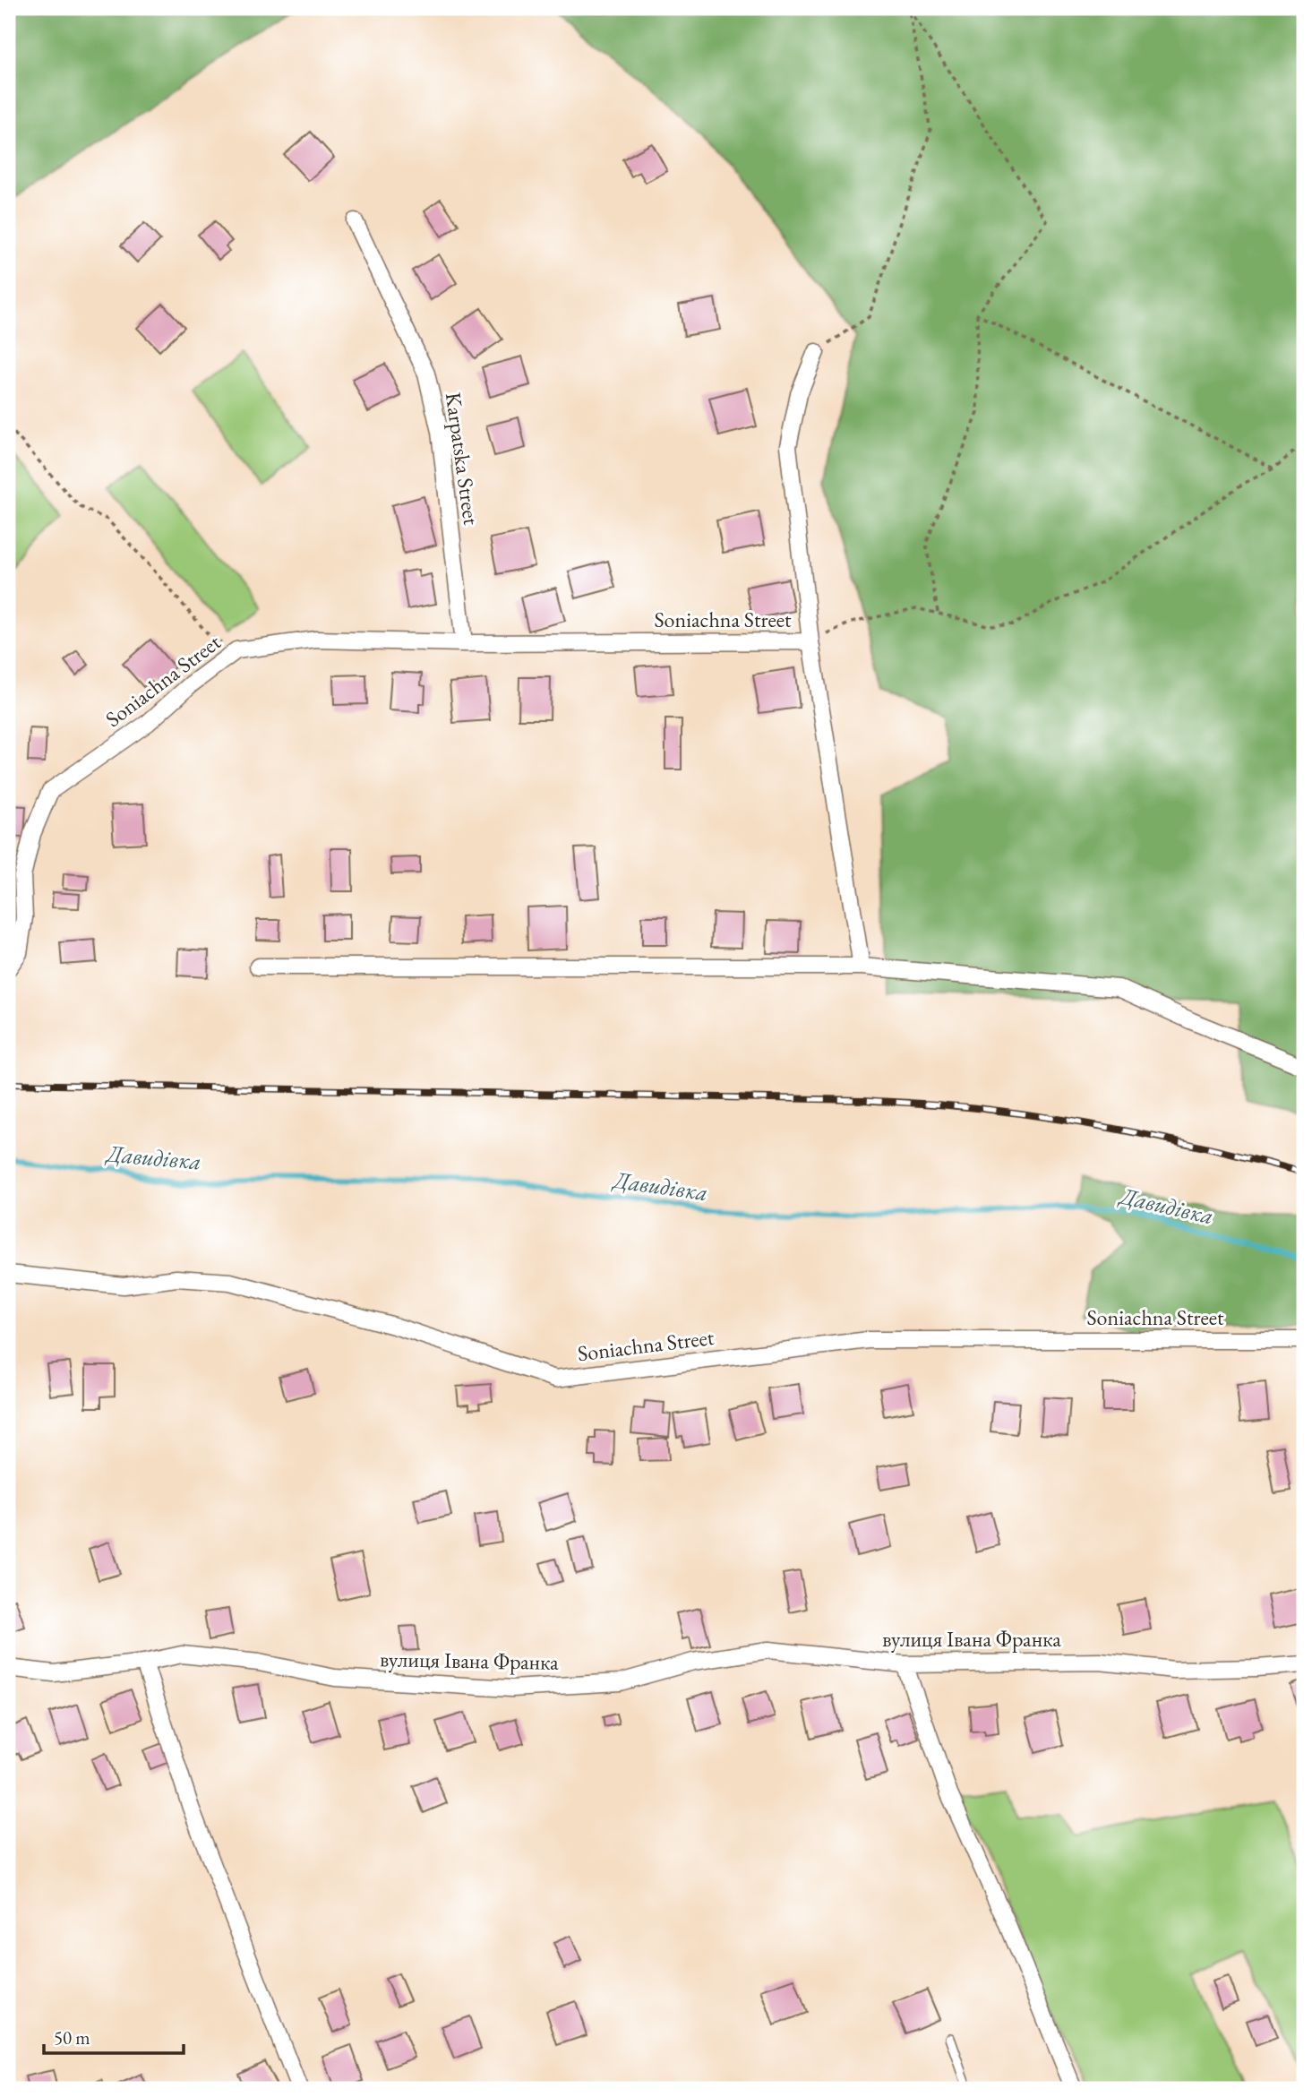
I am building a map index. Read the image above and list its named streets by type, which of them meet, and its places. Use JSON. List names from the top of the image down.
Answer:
{
  "streets": {
    "street": ["Karpatska Street", "Soniachna Street", "вулиця Івана Франка"]
  },
  "crossings": [
    ["Karpatska Street", "Soniachna Street"]
  ],
  "water": ["Давидівка"],
  "scale_bar": "50 m"
}
